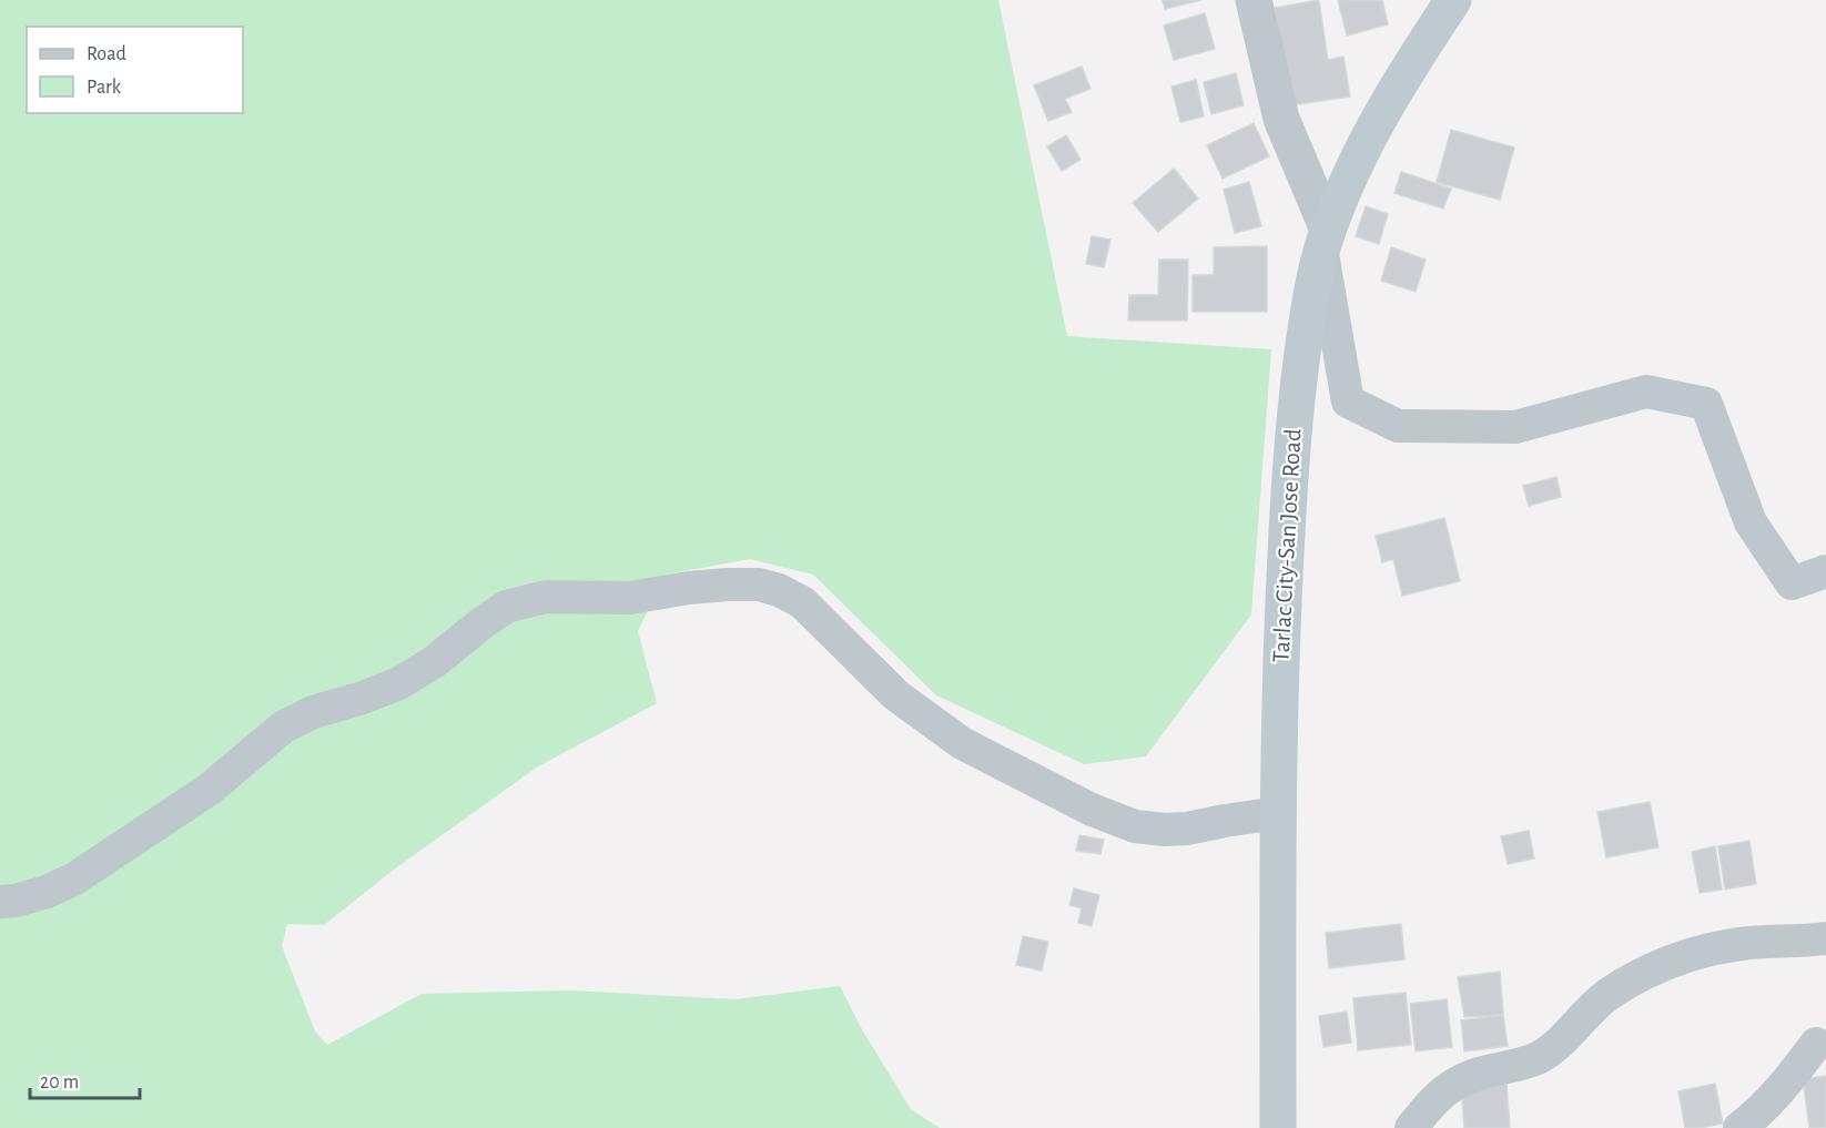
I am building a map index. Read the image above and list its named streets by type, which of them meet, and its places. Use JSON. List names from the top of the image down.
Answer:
{
  "streets": {
    "main road": ["Tarlac City-San Jose Road"]
  },
  "legend": ["Road", "Park"],
  "scale_bar": "20 m"
}
